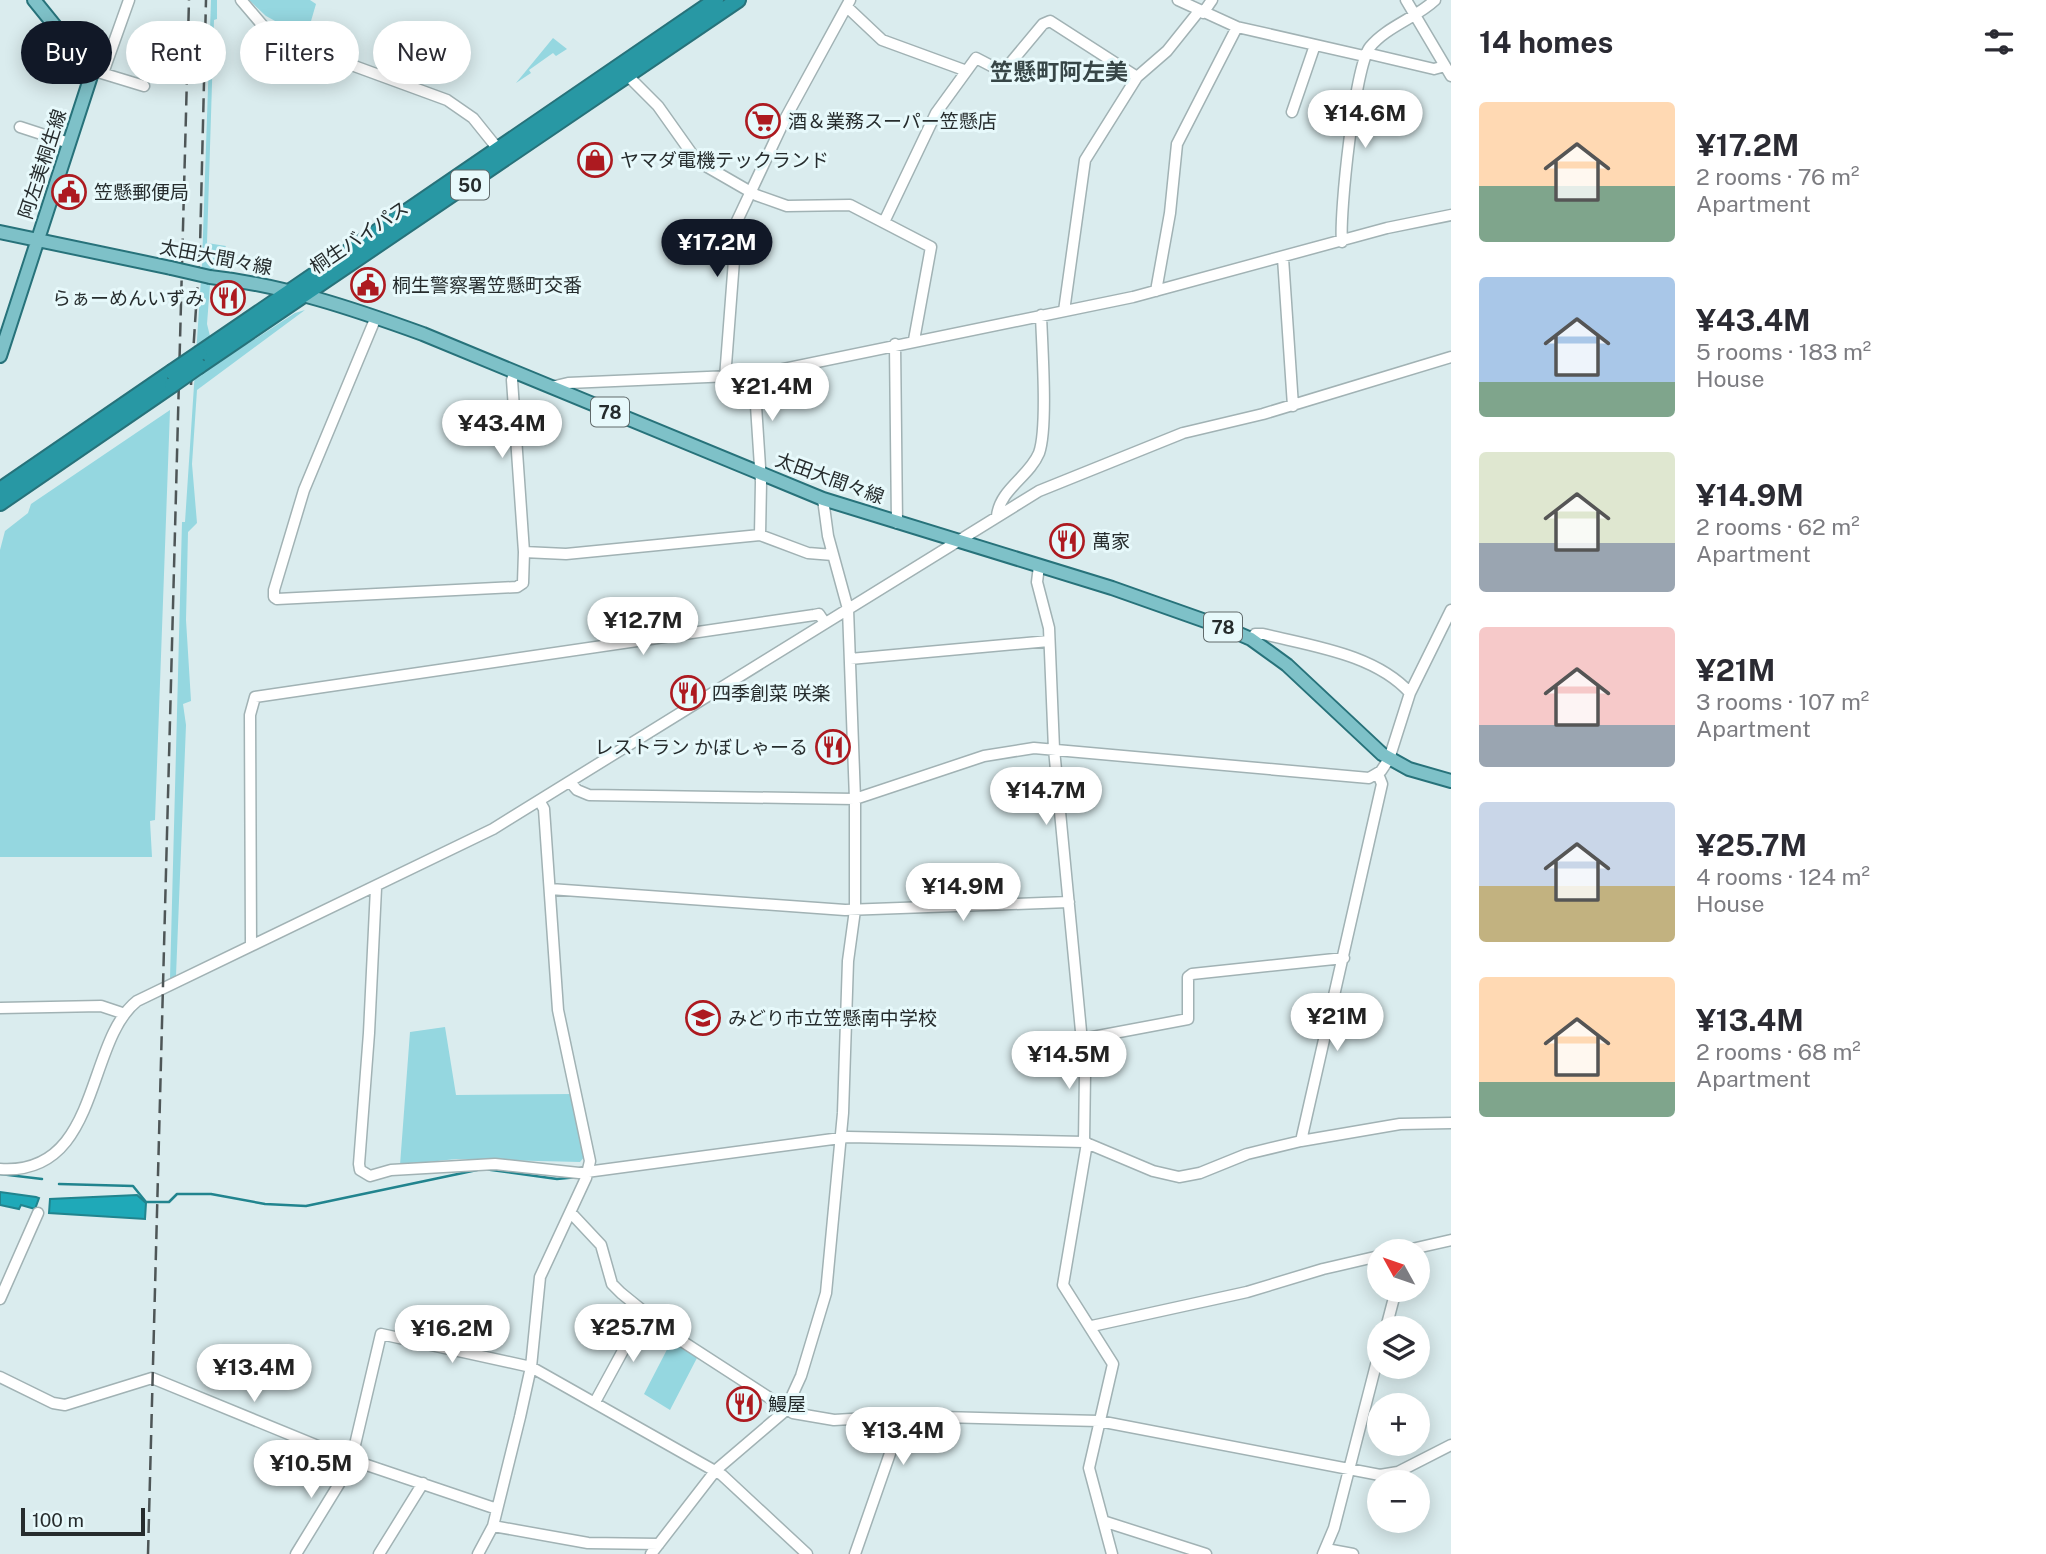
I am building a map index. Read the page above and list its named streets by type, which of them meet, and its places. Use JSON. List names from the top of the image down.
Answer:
{
  "streets": {
    "highway": ["50", "桐生バイパス"],
    "main road": ["阿左美桐生線", "太田大間々線", "78"]
  },
  "crossings": [
    ["阿左美桐生線", "太田大間々線"],
    ["桐生バイパス", "太田大間々線"]
  ],
  "districts": ["笠懸町阿左美"],
  "places": {
    "supermarket": ["酒＆業務スーパー笠懸店"],
    "shop": ["ヤマダ電機テックランド"],
    "public building": ["笠懸郵便局", "桐生警察署笠懸町交番"],
    "restaurant": [
      "らぁーめんいずみ",
      "萬家",
      "四季創菜 咲楽",
      "レストラン かぼしゃーる",
      "鰻屋"
    ],
    "school or university": ["みどり市立笠懸南中学校"]
  },
  "scale_bar": "100 m",
  "north": "top left",
  "page": {
    "heading": "14 homes",
    "chip": [
      "Buy",
      "Rent",
      "Filters",
      "New"
    ],
    "list": [
      {
        "name": "¥17.2M",
        "note": "2 rooms · 76 m² · Apartment"
      },
      {
        "name": "¥43.4M",
        "note": "5 rooms · 183 m² · House"
      },
      {
        "name": "¥14.9M",
        "note": "2 rooms · 62 m² · Apartment"
      },
      {
        "name": "¥21M",
        "note": "3 rooms · 107 m² · Apartment"
      },
      {
        "name": "¥25.7M",
        "note": "4 rooms · 124 m² · House"
      },
      {
        "name": "¥13.4M",
        "note": "2 rooms · 68 m² · Apartment"
      }
    ],
    "price": [
      "¥14.6M",
      "¥17.2M",
      "¥21.4M",
      "¥43.4M",
      "¥12.7M",
      "¥14.7M",
      "¥14.9M",
      "¥21M",
      "¥14.5M",
      "¥25.7M",
      "¥16.2M",
      "¥13.4M",
      "¥13.4M",
      "¥10.5M"
    ],
    "map_buttons": ["+", "−"],
    "scale": "100 m"
  }
}
